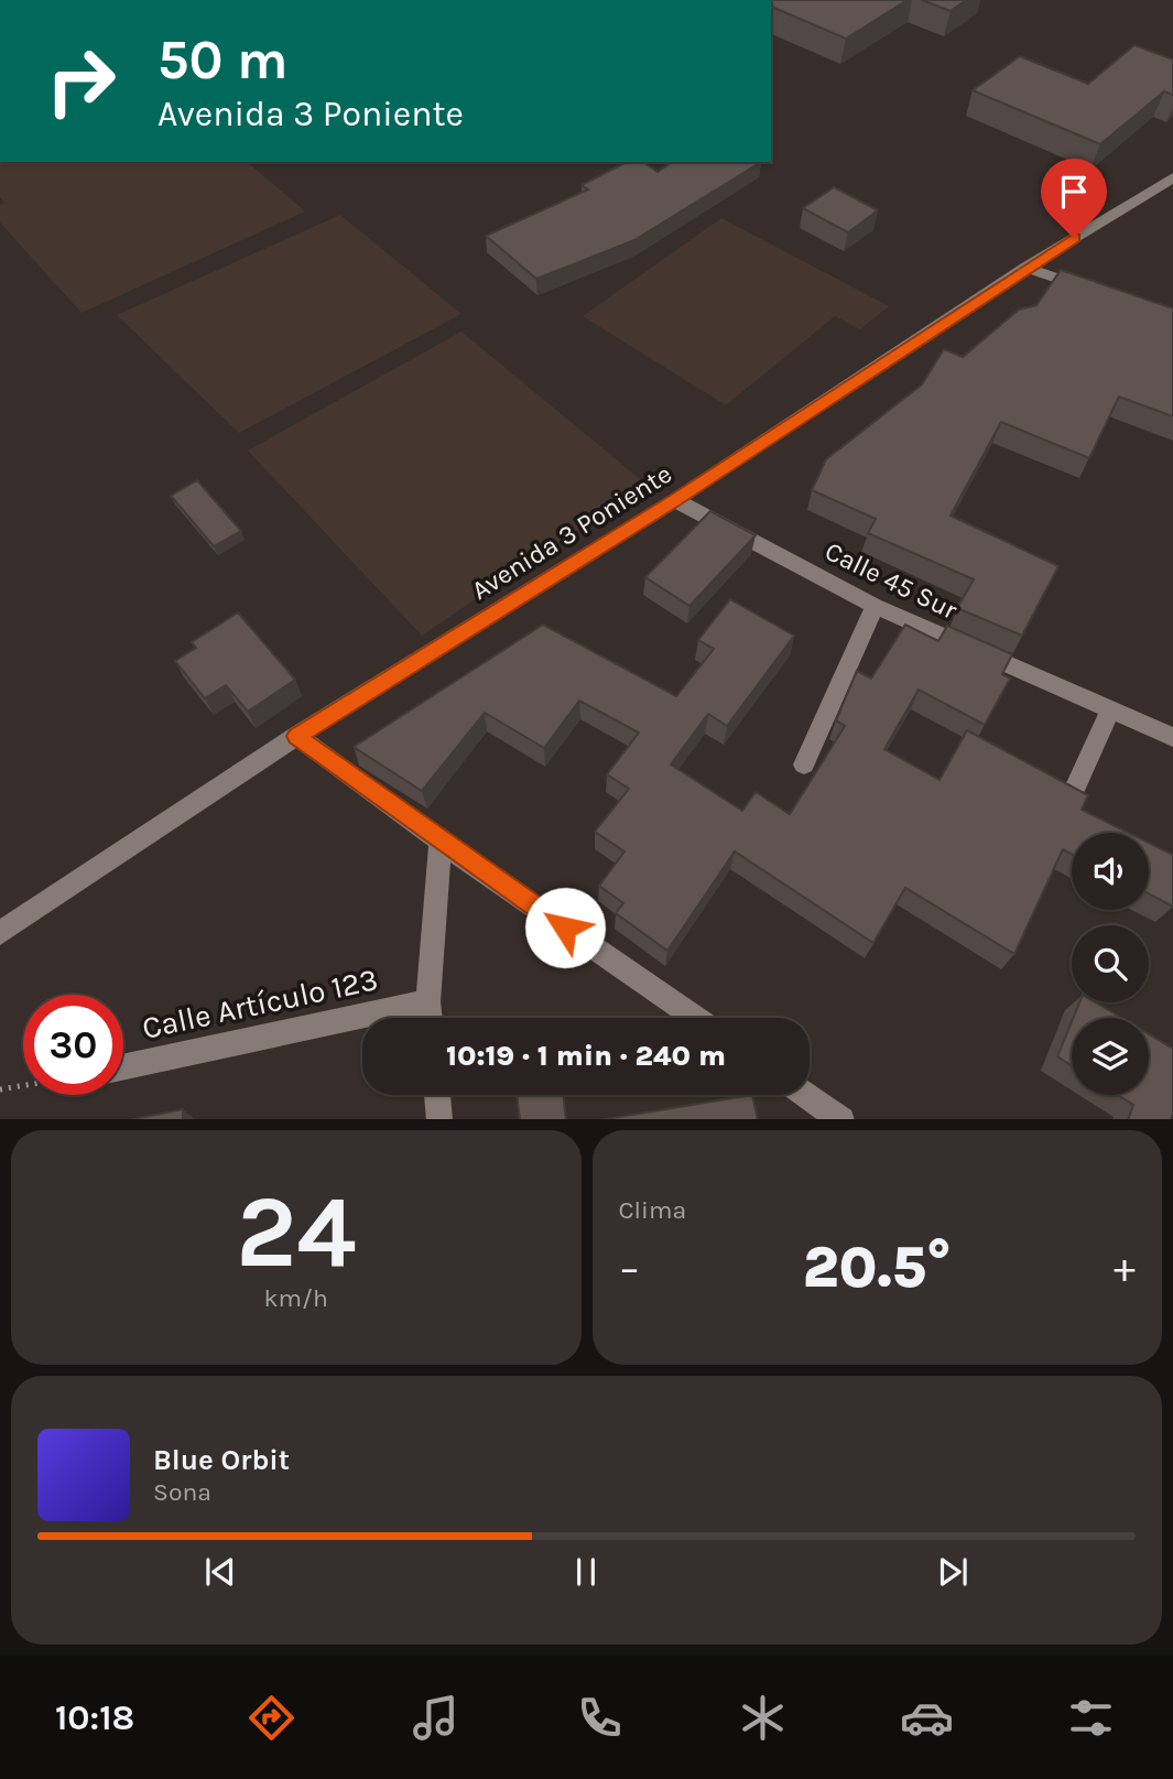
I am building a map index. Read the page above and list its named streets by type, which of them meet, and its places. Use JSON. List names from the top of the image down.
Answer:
{
  "streets": {
    "street": ["Avenida 3 Poniente", "Calle 45 Sur", "Calle Artículo 123"]
  },
  "crossings": [
    ["Avenida 3 Poniente", "Calle 45 Sur"]
  ],
  "page": {
    "turn": ["50 m", "Avenida 3 Poniente"],
    "limit": "30",
    "trip": "10:19 · 1 min · 240 m",
    "tile": [
      ["24", "km/h"],
      "Clima"
    ],
    "heat": ["−", "20.5°", "+"],
    "song": ["Blue Orbit", "Sona"],
    "tabs": "10:18"
  }
}
